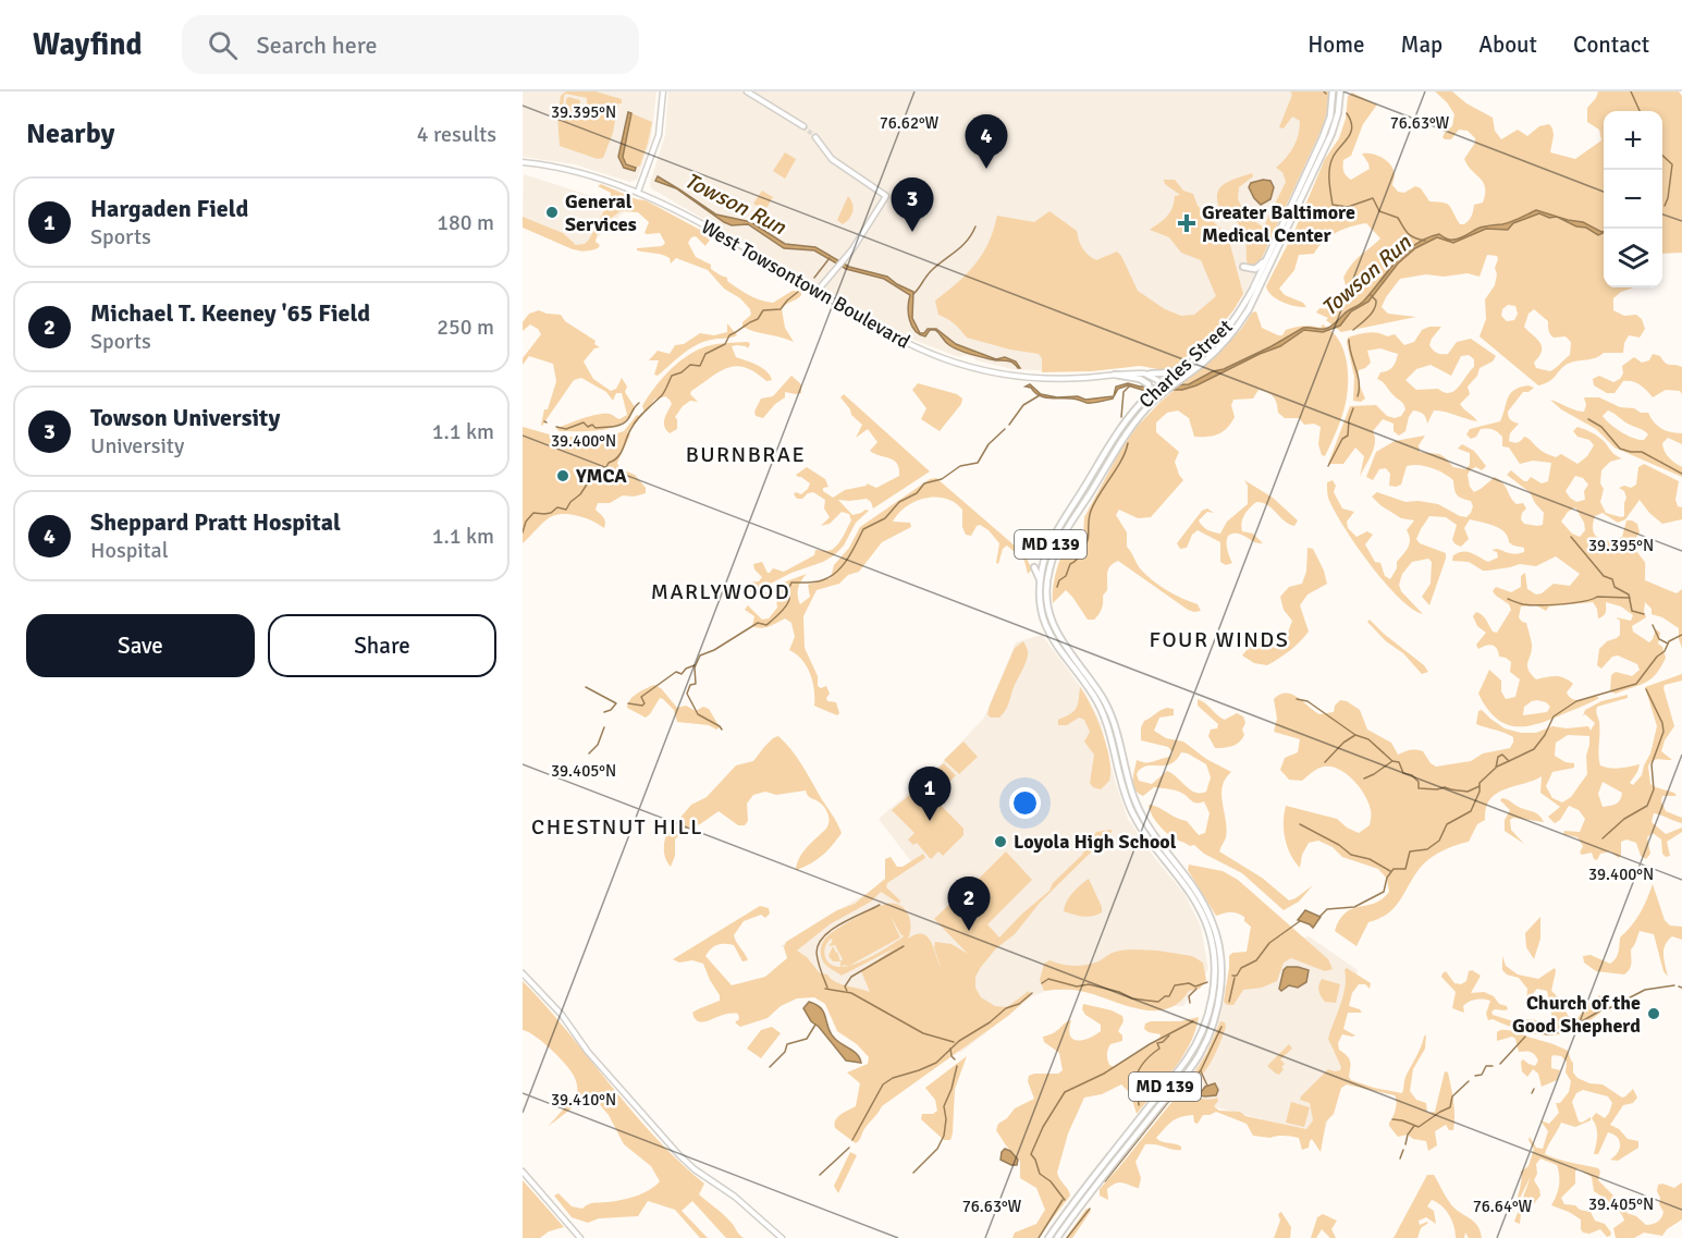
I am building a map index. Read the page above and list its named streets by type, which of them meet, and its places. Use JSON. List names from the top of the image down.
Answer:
{
  "streets": {
    "main road": ["Charles Street", "MD 139"],
    "street": ["West Towsontown Boulevard"]
  },
  "districts": [
    "BURNBRAE",
    "MARLYWOOD",
    "FOUR WINDS",
    "CHESTNUT HILL"
  ],
  "water": ["Towson Run"],
  "places": {
    "other": [
      "General Services",
      "YMCA",
      "Loyola High School",
      "Church of the Good Shepherd"
    ],
    "health": ["Greater Baltimore Medical Center"]
  },
  "page": {
    "header": "Wayfind",
    "search": "Search here",
    "nav": [
      "Home",
      "Map",
      "About",
      "Contact"
    ],
    "heading": ["Nearby", "4 results"],
    "map_buttons": ["+", "−"],
    "pins": [
      "4",
      "3",
      "1",
      "2"
    ],
    "list": [
      {
        "mark": "1",
        "name": "Hargaden Field",
        "note": "Sports",
        "value": "180 m"
      },
      {
        "mark": "2",
        "name": "Michael T. Keeney '65 Field",
        "note": "Sports",
        "value": "250 m"
      },
      {
        "mark": "3",
        "name": "Towson University",
        "note": "University",
        "value": "1.1 km"
      },
      {
        "mark": "4",
        "name": "Sheppard Pratt Hospital",
        "note": "Hospital",
        "value": "1.1 km"
      }
    ],
    "buttons": ["Save", "Share"]
  },
  "coordinates": [
    "39.395°N",
    "76.62°W",
    "76.63°W",
    "39.400°N",
    "39.405°N",
    "39.410°N",
    "76.64°W"
  ]
}
